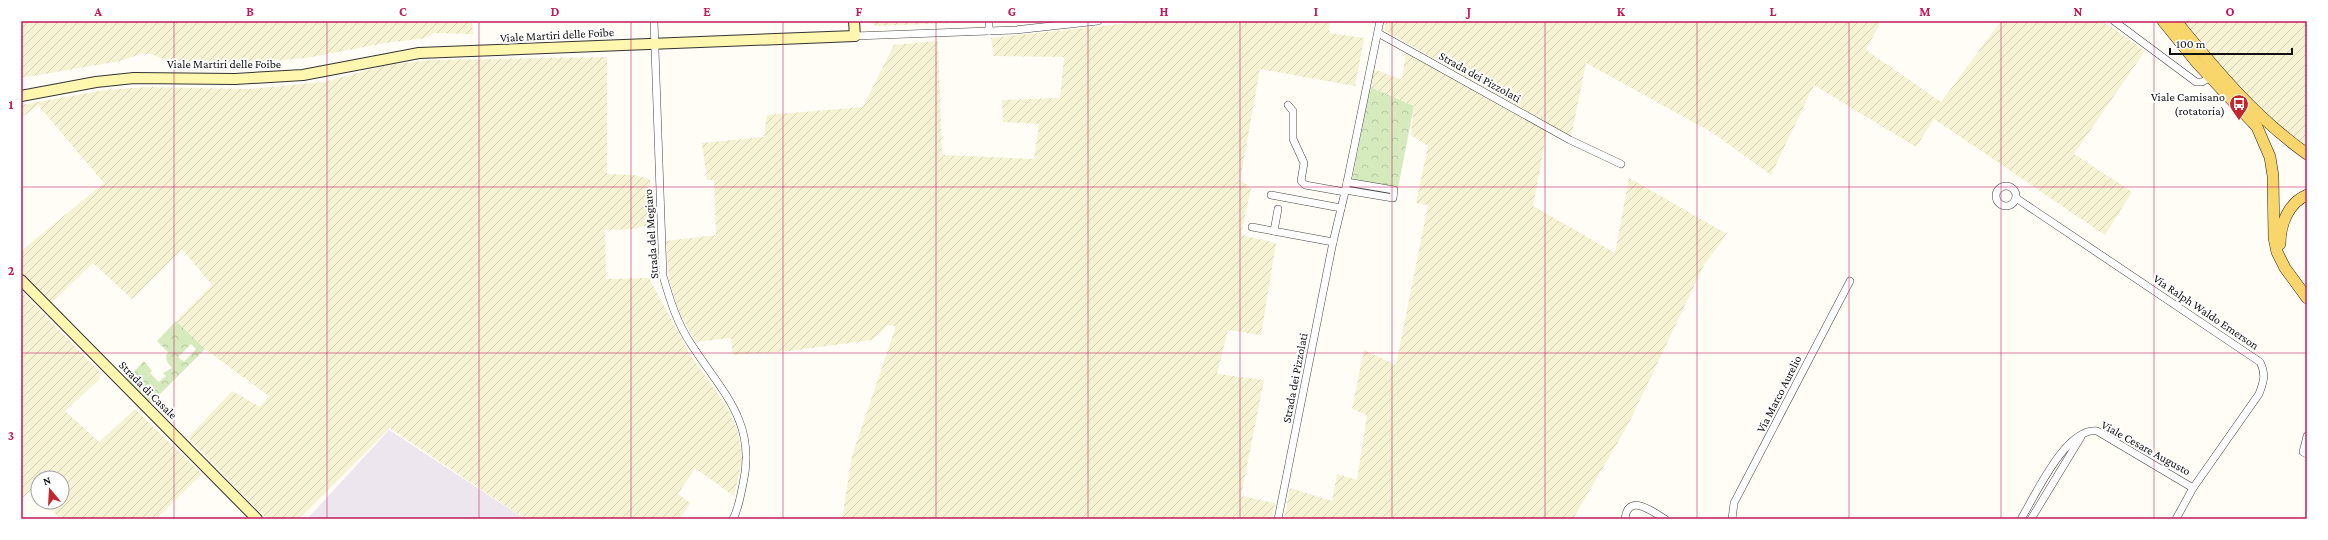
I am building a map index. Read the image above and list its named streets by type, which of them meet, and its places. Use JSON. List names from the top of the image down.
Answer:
{
  "streets": {
    "street": [
      "Viale Martiri delle Foibe",
      "Strada dei Pizzolati",
      "Strada del Megiaro",
      "Via Ralph Waldo Emerson",
      "Strada di Casale",
      "Via Marco Aurelio",
      "Viale Cesare Augusto"
    ]
  },
  "crossings": [
    ["Viale Martiri delle Foibe", "Strada del Megiaro"],
    ["Via Ralph Waldo Emerson", "Viale Cesare Augusto"]
  ],
  "places": {
    "bus stop": ["Viale Camisano (rotatoria)"]
  },
  "scale_bar": "100 m",
  "north": "top",
  "grid": {
    "columns": [
      "A",
      "B",
      "C",
      "D",
      "E",
      "F",
      "G",
      "H",
      "I",
      "J",
      "K",
      "L",
      "M",
      "N",
      "O"
    ],
    "rows": ["1", "2", "3"]
  }
}
